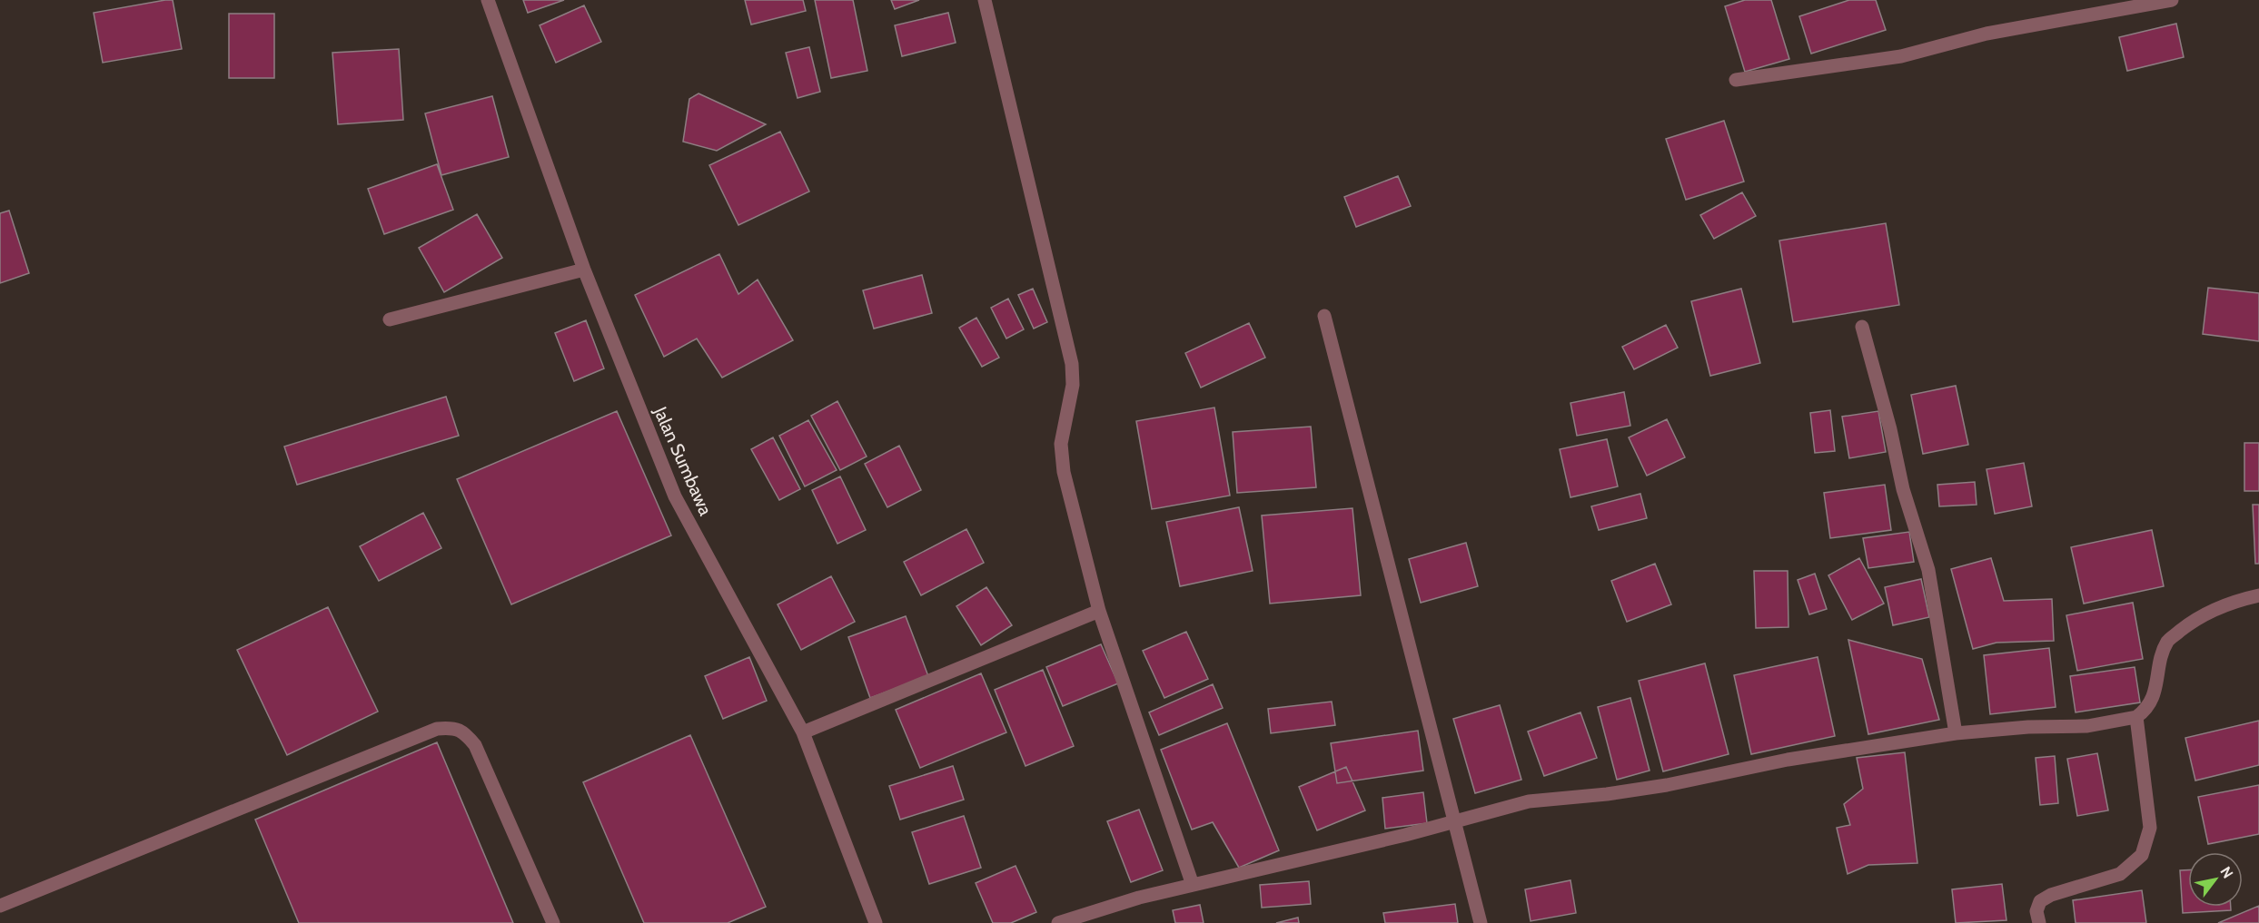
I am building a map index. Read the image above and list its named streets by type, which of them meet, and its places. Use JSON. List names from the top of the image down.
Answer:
{
  "streets": {
    "street": ["Jalan Sumbawa"]
  },
  "north": "top right"
}
